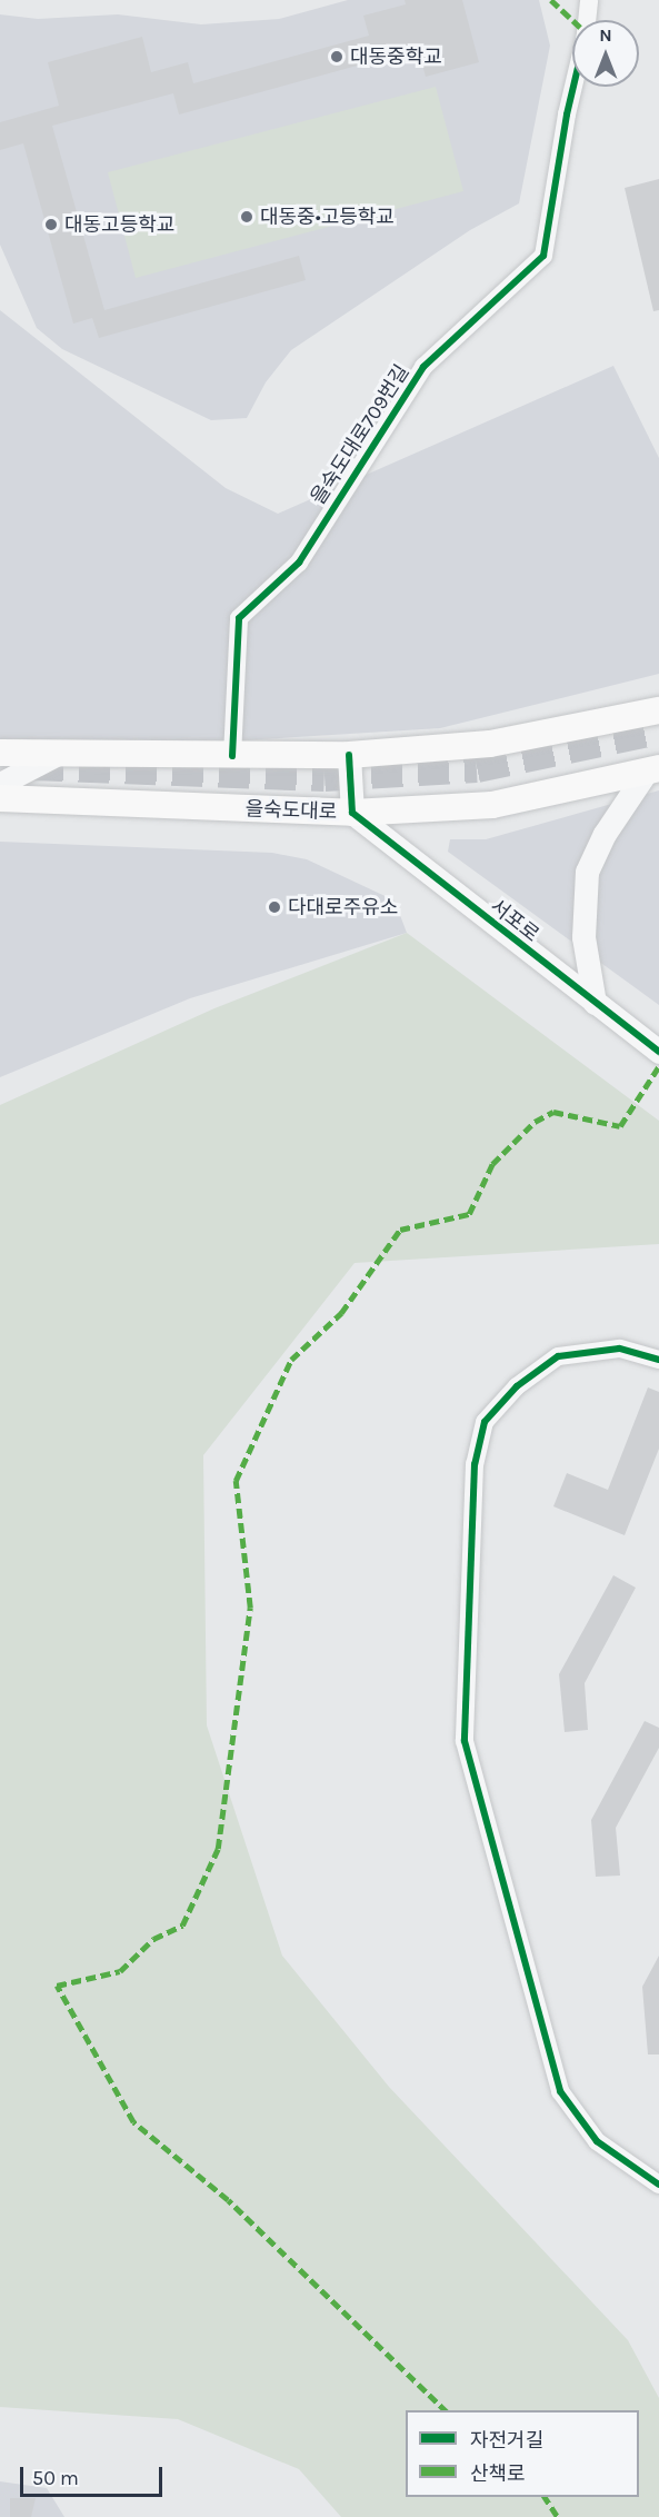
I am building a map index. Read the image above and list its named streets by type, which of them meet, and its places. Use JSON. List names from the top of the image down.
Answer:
{
  "streets": {
    "main road": ["을숙도대로"],
    "street": ["을숙도대로709번길", "서포로"]
  },
  "crossings": [
    ["을숙도대로", "서포로"]
  ],
  "places": [
    "대동중학교",
    "대동중•고등학교",
    "대동고등학교",
    "다대로주유소"
  ],
  "legend": ["자전거길", "산책로"],
  "scale_bar": "50 m",
  "north": "top"
}
